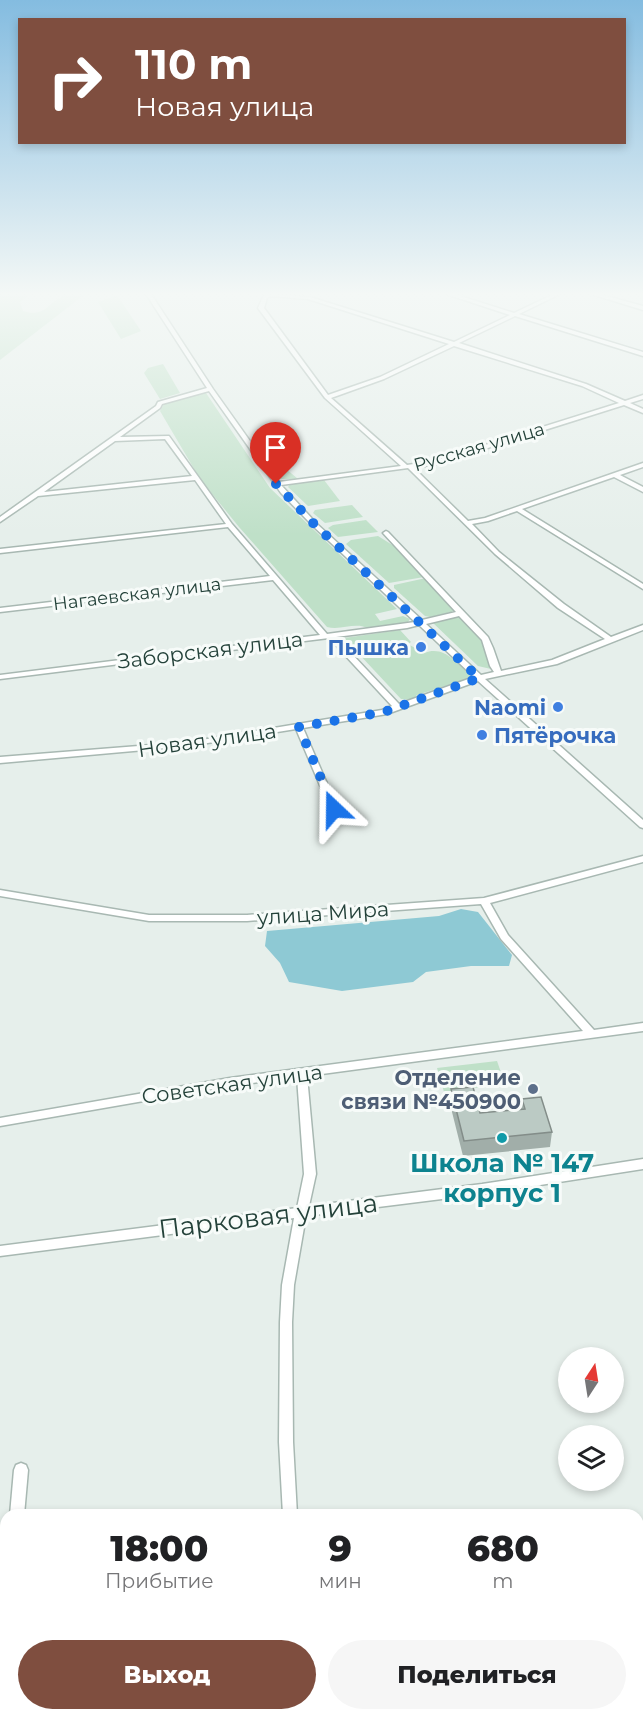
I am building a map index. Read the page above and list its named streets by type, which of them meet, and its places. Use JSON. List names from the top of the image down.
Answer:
{
  "streets": {
    "street": [
      "Русская улица",
      "Нагаевская улица",
      "Заборская улица",
      "Новая улица",
      "улица Мира",
      "Советская улица",
      "Парковая улица"
    ]
  },
  "places": [
    "Пышка",
    "Naomi",
    "Пятёрочка",
    "Отделение связи №450900",
    "Школа № 147 корпус 1"
  ],
  "north": "top",
  "page": {
    "turn": ["110 m", "Новая улица"],
    "eta": [
      "18:00",
      "Прибытие",
      "9",
      "мин",
      "680",
      "m"
    ],
    "buttons": ["Выход", "Поделиться"]
  }
}
